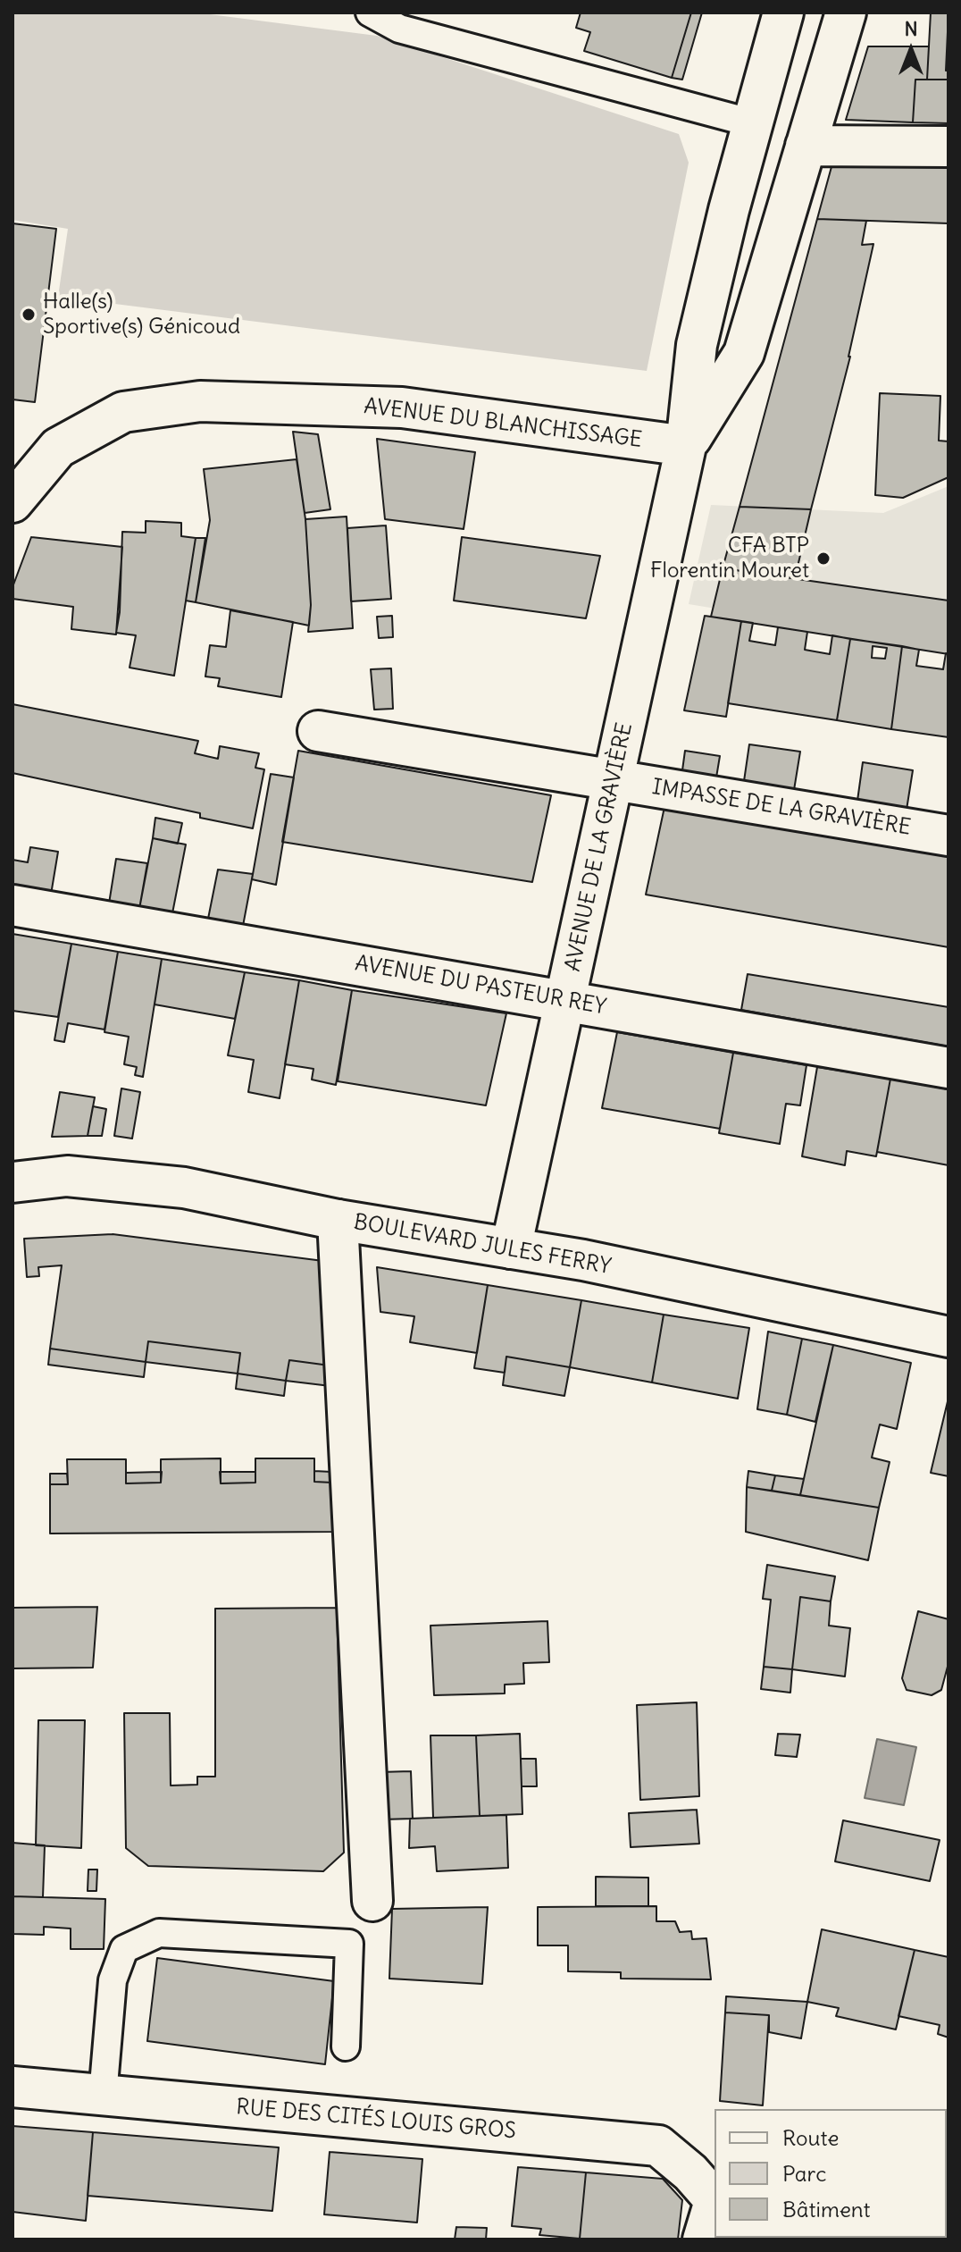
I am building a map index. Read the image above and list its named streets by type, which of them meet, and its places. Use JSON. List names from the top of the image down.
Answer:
{
  "streets": {
    "street": [
      "AVENUE DU BLANCHISSAGE",
      "IMPASSE DE LA GRAVIÈRE",
      "AVENUE DE LA GRAVIÈRE",
      "AVENUE DU PASTEUR REY",
      "BOULEVARD JULES FERRY",
      "RUE DES CITÉS LOUIS GROS"
    ]
  },
  "crossings": [
    ["AVENUE DU BLANCHISSAGE", "AVENUE DE LA GRAVIÈRE"],
    ["IMPASSE DE LA GRAVIÈRE", "AVENUE DE LA GRAVIÈRE"],
    ["AVENUE DE LA GRAVIÈRE", "AVENUE DU PASTEUR REY"],
    ["AVENUE DE LA GRAVIÈRE", "BOULEVARD JULES FERRY"]
  ],
  "places": ["Halle(s) Sportive(s) Génicoud", "CFA BTP Florentin Mouret"],
  "legend": ["Route", "Parc", "Bâtiment"],
  "north": "top"
}
